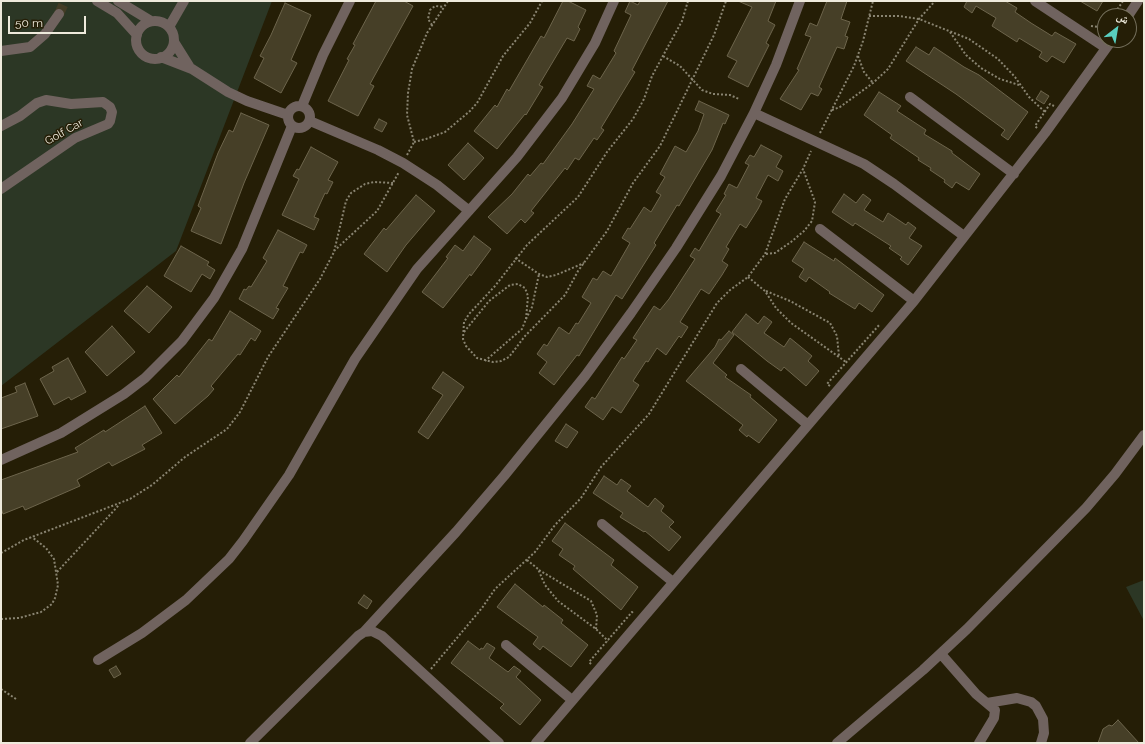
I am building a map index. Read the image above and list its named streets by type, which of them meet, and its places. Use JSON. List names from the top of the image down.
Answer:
{
  "streets": {
    "street": ["Golf Car"]
  },
  "scale_bar": "50 m",
  "north": "top right"
}
